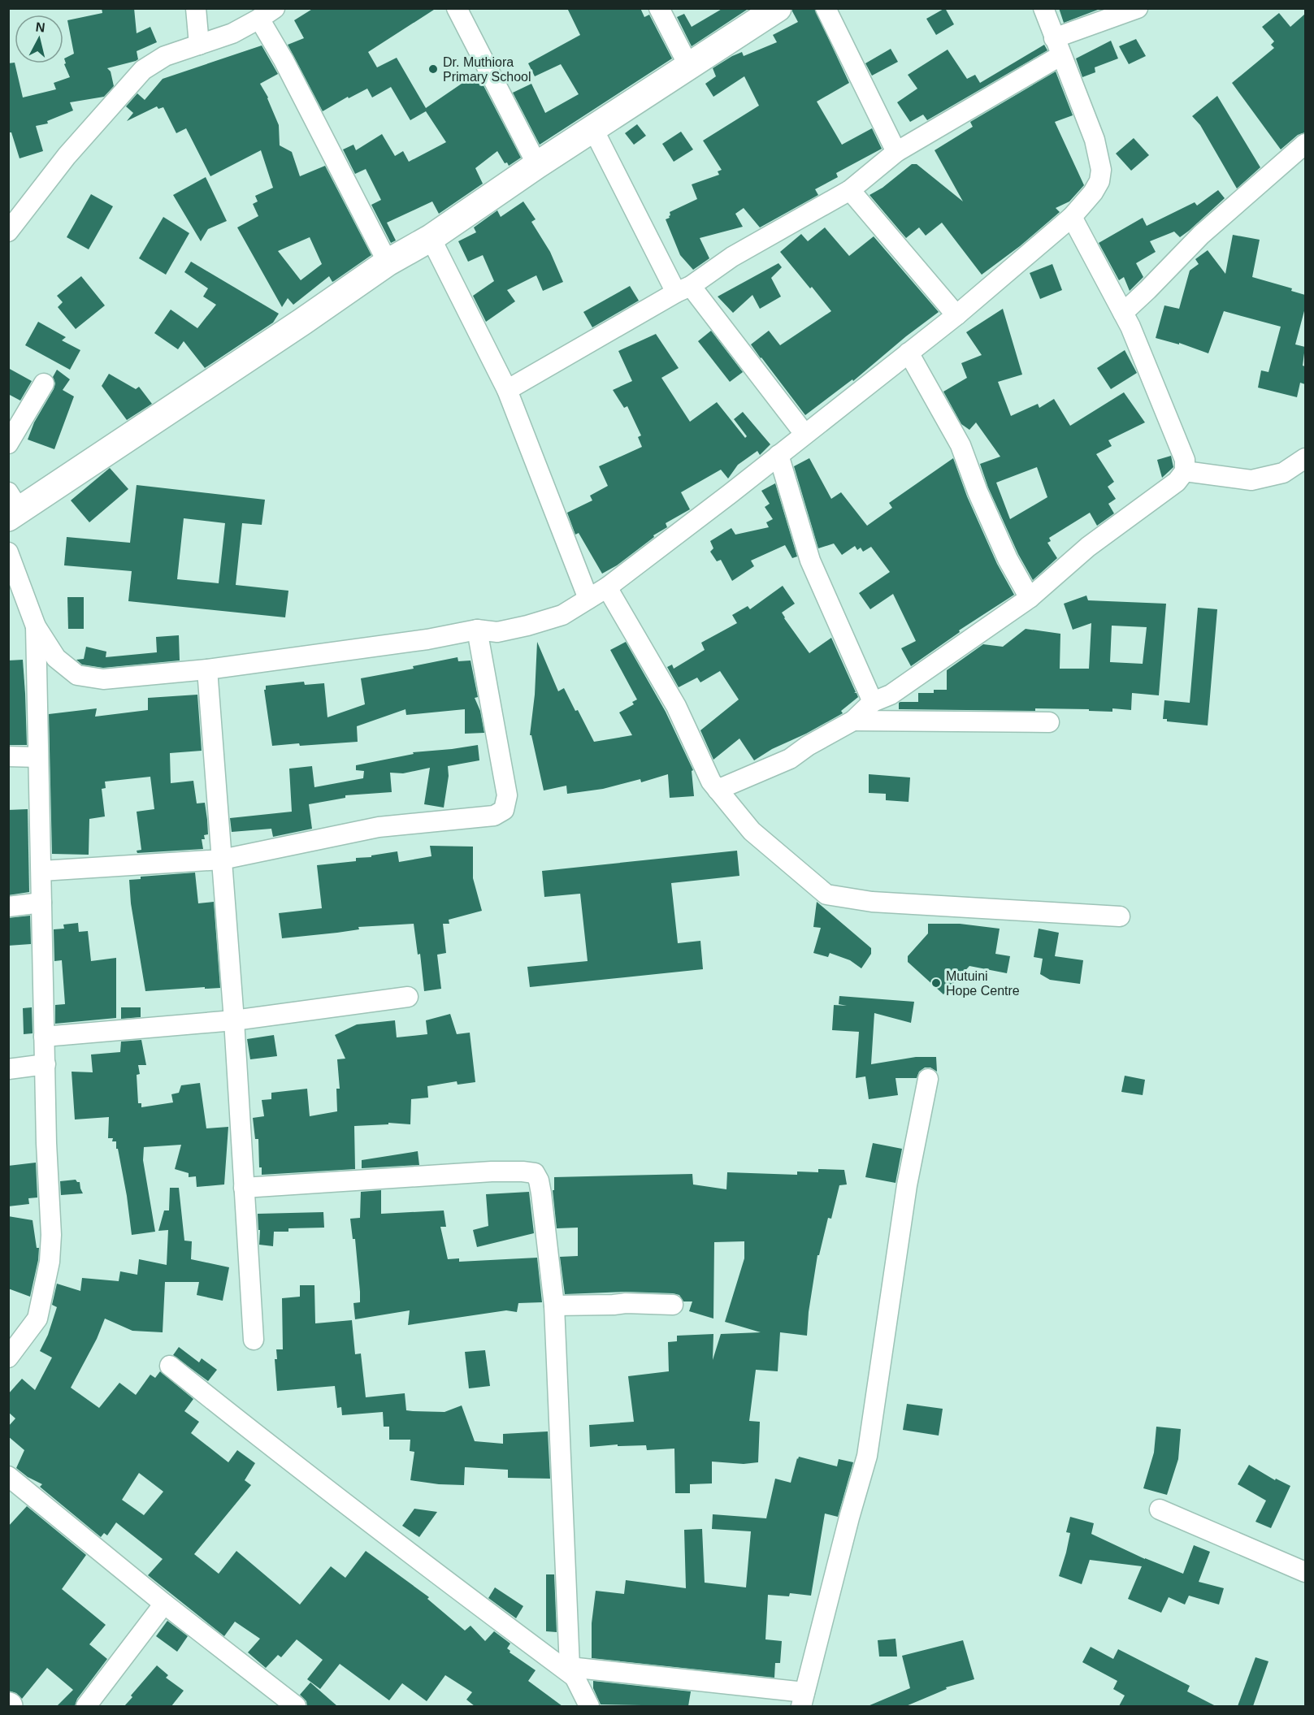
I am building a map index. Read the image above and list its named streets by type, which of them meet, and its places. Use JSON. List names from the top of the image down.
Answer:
{
  "places": ["Dr. Muthiora Primary School", "Mutuini Hope Centre"],
  "north": "top"
}
